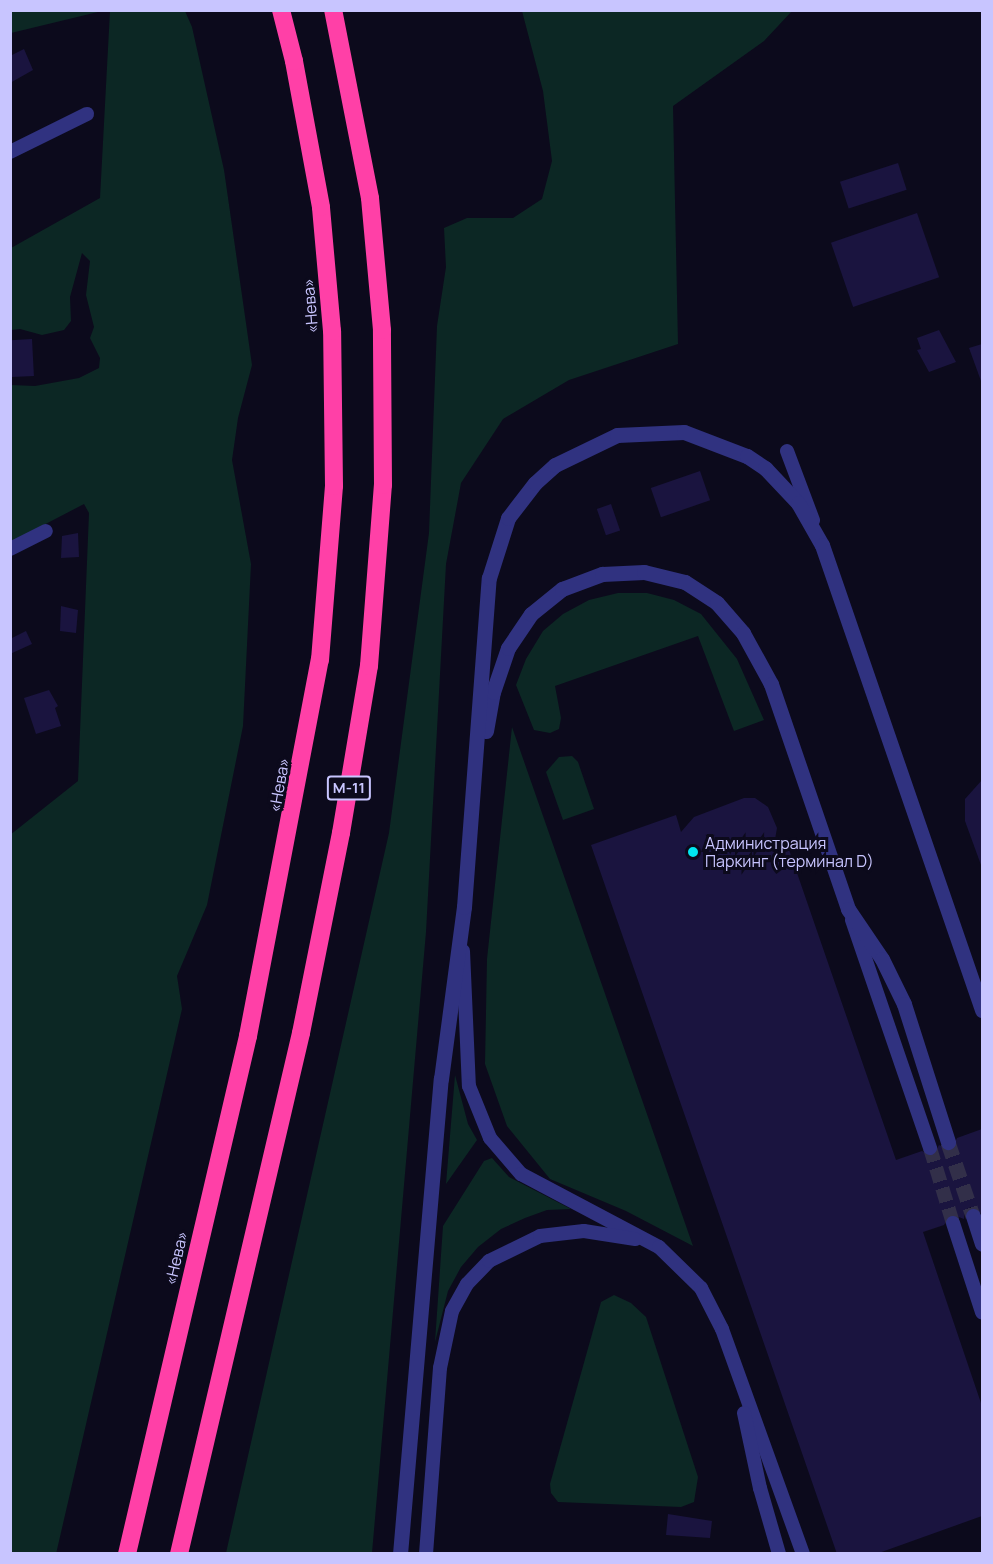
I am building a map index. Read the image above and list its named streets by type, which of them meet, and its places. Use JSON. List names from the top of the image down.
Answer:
{
  "streets": {
    "highway": ["«Нева»", "М-11"]
  },
  "places": ["Администрация Паркинг (терминал D)"]
}
